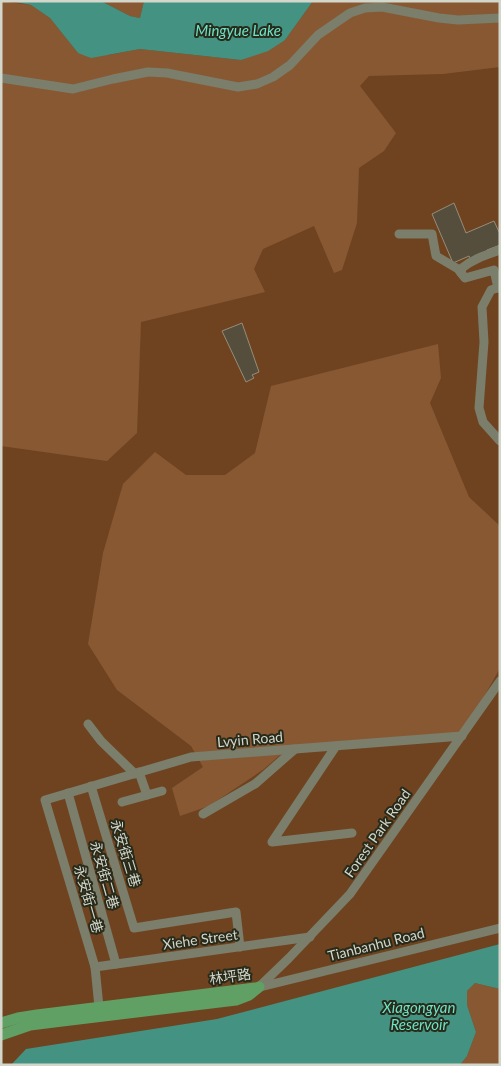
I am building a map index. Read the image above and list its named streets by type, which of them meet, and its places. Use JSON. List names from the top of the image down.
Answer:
{
  "streets": {
    "main road": ["林坪路"],
    "street": [
      "Lvyin Road",
      "Forest Park Road",
      "永安街三巷",
      "永安街二巷",
      "永安街一巷",
      "Xiehe Street",
      "Tianbanhu Road"
    ]
  },
  "crossings": [
    ["Lvyin Road", "Forest Park Road"],
    ["Lvyin Road", "永安街三巷"],
    ["Lvyin Road", "永安街二巷"],
    ["Lvyin Road", "永安街一巷"],
    ["Forest Park Road", "Xiehe Street"],
    ["Forest Park Road", "Tianbanhu Road"],
    ["Forest Park Road", "林坪路"],
    ["永安街三巷", "Xiehe Street"],
    ["永安街二巷", "Xiehe Street"],
    ["永安街一巷", "Xiehe Street"],
    ["永安街一巷", "林坪路"],
    ["Tianbanhu Road", "林坪路"]
  ],
  "water": ["Mingyue Lake", "Xiagongyan Reservoir"]
}
